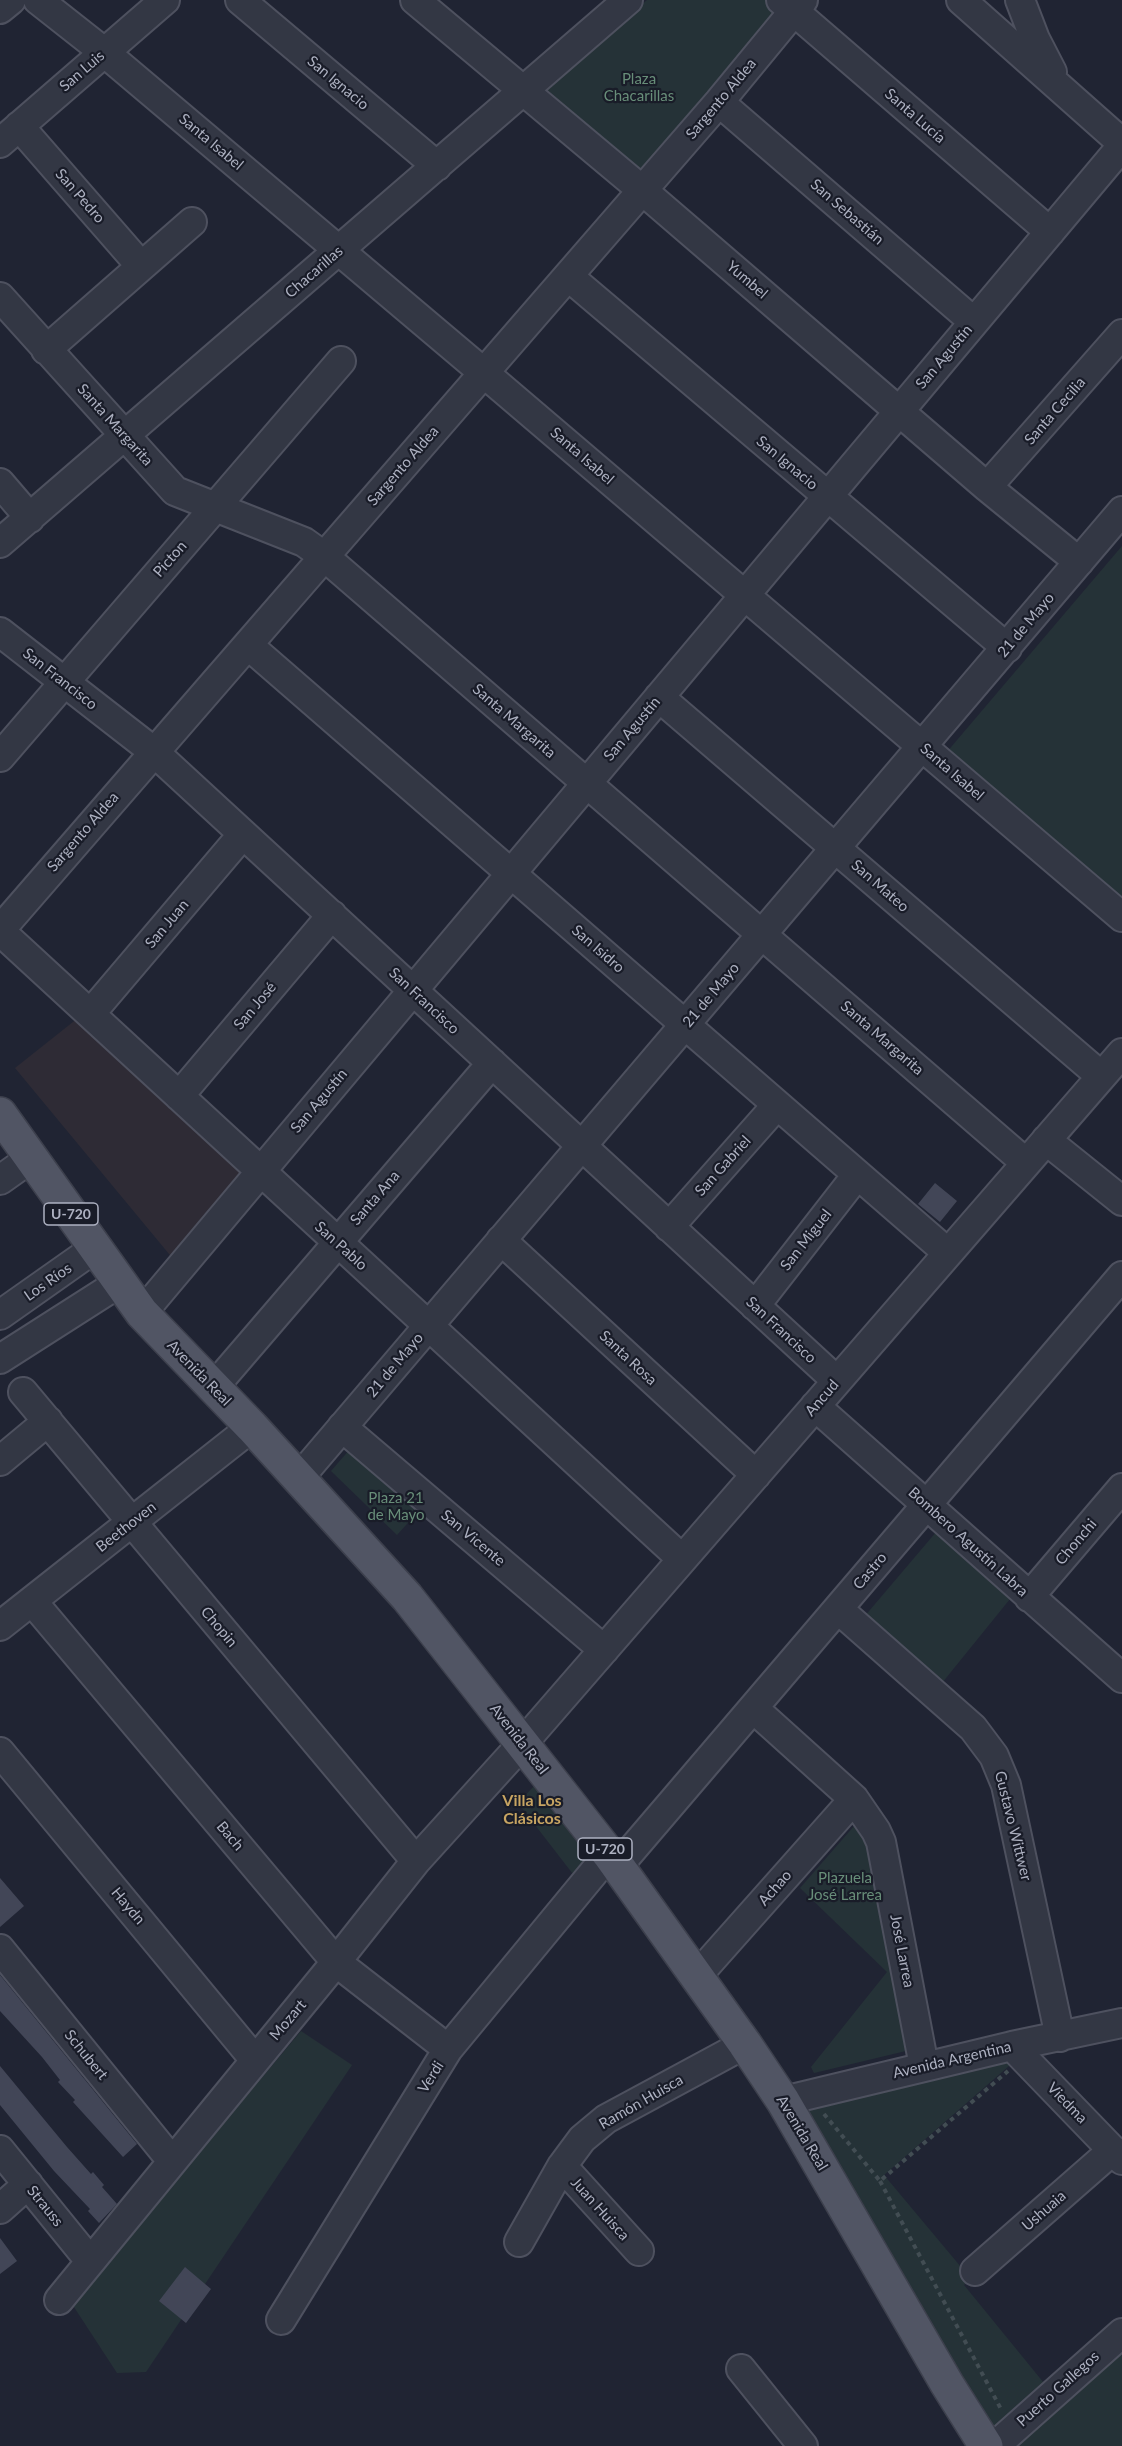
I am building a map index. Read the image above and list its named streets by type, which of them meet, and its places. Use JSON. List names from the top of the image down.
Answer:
{
  "streets": {
    "main road": ["U-720", "Avenida Real"],
    "street": [
      "San Luis",
      "San Ignacio",
      "Sargento Aldea",
      "Santa Lucía",
      "Santa Isabel",
      "San Pedro",
      "San Sebastián",
      "Chacarillas",
      "Yumbel",
      "San Agustín",
      "Santa Cecilia",
      "Santa Margarita",
      "Picton",
      "21 de Mayo",
      "San Francisco",
      "San Mateo",
      "San Juan",
      "San Isidro",
      "San José",
      "San Gabriel",
      "Santa Ana",
      "San Miguel",
      "San Pablo",
      "Los Ríos",
      "Santa Rosa",
      "Ancud",
      "Beethoven",
      "San Vicente",
      "Bombero Agustín Labra",
      "Chonchi",
      "Castro",
      "Chopin",
      "Gustavo Wittwer",
      "Bach",
      "Achao",
      "Haydn",
      "José Larrea",
      "Mozart",
      "Schubert",
      "Avenida Argentina",
      "Verdi",
      "Ramón Huisca",
      "Viedma",
      "Strauss",
      "Juan Huisca",
      "Ushuaia",
      "Puerto Gallegos"
    ]
  },
  "crossings": [
    ["San Luis", "Santa Isabel"],
    ["San Luis", "San Pedro"],
    ["San Ignacio", "Sargento Aldea"],
    ["San Ignacio", "Chacarillas"],
    ["San Ignacio", "San Agustín"],
    ["San Ignacio", "21 de Mayo"],
    ["Sargento Aldea", "Santa Lucía"],
    ["Sargento Aldea", "Santa Isabel"],
    ["Sargento Aldea", "San Sebastián"],
    ["Sargento Aldea", "Yumbel"],
    ["Sargento Aldea", "Santa Margarita"],
    ["Sargento Aldea", "San Francisco"],
    ["Sargento Aldea", "San Isidro"],
    ["Sargento Aldea", "San Pablo"],
    ["Santa Lucía", "San Agustín"],
    ["Santa Isabel", "Chacarillas"],
    ["Santa Isabel", "San Agustín"],
    ["Santa Isabel", "21 de Mayo"],
    ["San Sebastián", "San Agustín"],
    ["Chacarillas", "Yumbel"],
    ["Chacarillas", "Santa Margarita"],
    ["Yumbel", "San Agustín"],
    ["Yumbel", "Santa Cecilia"],
    ["Yumbel", "21 de Mayo"],
    ["San Agustín", "Santa Margarita"],
    ["San Agustín", "San Francisco"],
    ["San Agustín", "San Mateo"],
    ["San Agustín", "San Isidro"],
    ["San Agustín", "San Pablo"],
    ["San Agustín", "Avenida Real"],
    ["Santa Margarita", "Picton"],
    ["Santa Margarita", "21 de Mayo"],
    ["Santa Margarita", "Ancud"],
    ["Picton", "San Francisco"],
    ["21 de Mayo", "San Francisco"],
    ["21 de Mayo", "San Mateo"],
    ["21 de Mayo", "San Isidro"],
    ["21 de Mayo", "San Pablo"],
    ["21 de Mayo", "Santa Rosa"],
    ["21 de Mayo", "Avenida Real"],
    ["21 de Mayo", "San Vicente"],
    ["San Francisco", "San Juan"],
    ["San Francisco", "San José"],
    ["San Francisco", "San Gabriel"],
    ["San Francisco", "Santa Ana"],
    ["San Francisco", "San Miguel"],
    ["San Francisco", "Ancud"],
    ["San Mateo", "Ancud"],
    ["San Juan", "San Pablo"],
    ["San Isidro", "San Gabriel"],
    ["San Isidro", "San Miguel"],
    ["San Isidro", "Ancud"],
    ["San José", "San Pablo"],
    ["Santa Ana", "San Pablo"],
    ["Santa Ana", "Avenida Real"],
    ["San Pablo", "Ancud"],
    ["Los Ríos", "Avenida Real"],
    ["Santa Rosa", "Ancud"],
    ["Avenida Real", "Ancud"],
    ["Avenida Real", "Beethoven"],
    ["Avenida Real", "Castro"],
    ["Avenida Real", "Achao"],
    ["Avenida Real", "Mozart"],
    ["Avenida Real", "Avenida Argentina"],
    ["Avenida Real", "Verdi"],
    ["Avenida Real", "Ramón Huisca"],
    ["Ancud", "San Vicente"],
    ["Ancud", "Bombero Agustín Labra"],
    ["Ancud", "Mozart"],
    ["Beethoven", "Chopin"],
    ["Beethoven", "Bach"],
    ["Bombero Agustín Labra", "Chonchi"],
    ["Bombero Agustín Labra", "Castro"],
    ["Castro", "Gustavo Wittwer"],
    ["Castro", "José Larrea"],
    ["Castro", "Verdi"],
    ["Chopin", "Mozart"],
    ["Gustavo Wittwer", "Avenida Argentina"],
    ["Bach", "Mozart"],
    ["Bach", "Verdi"],
    ["Achao", "José Larrea"],
    ["Haydn", "Mozart"],
    ["José Larrea", "Avenida Argentina"],
    ["Mozart", "Schubert"],
    ["Mozart", "Strauss"],
    ["Avenida Argentina", "Viedma"],
    ["Ramón Huisca", "Juan Huisca"],
    ["Viedma", "Ushuaia"]
  ],
  "districts": ["Villa Los Clásicos"],
  "parks": ["Plaza Chacarillas", "Plaza 21 de Mayo", "Plazuela José Larrea"]
}
